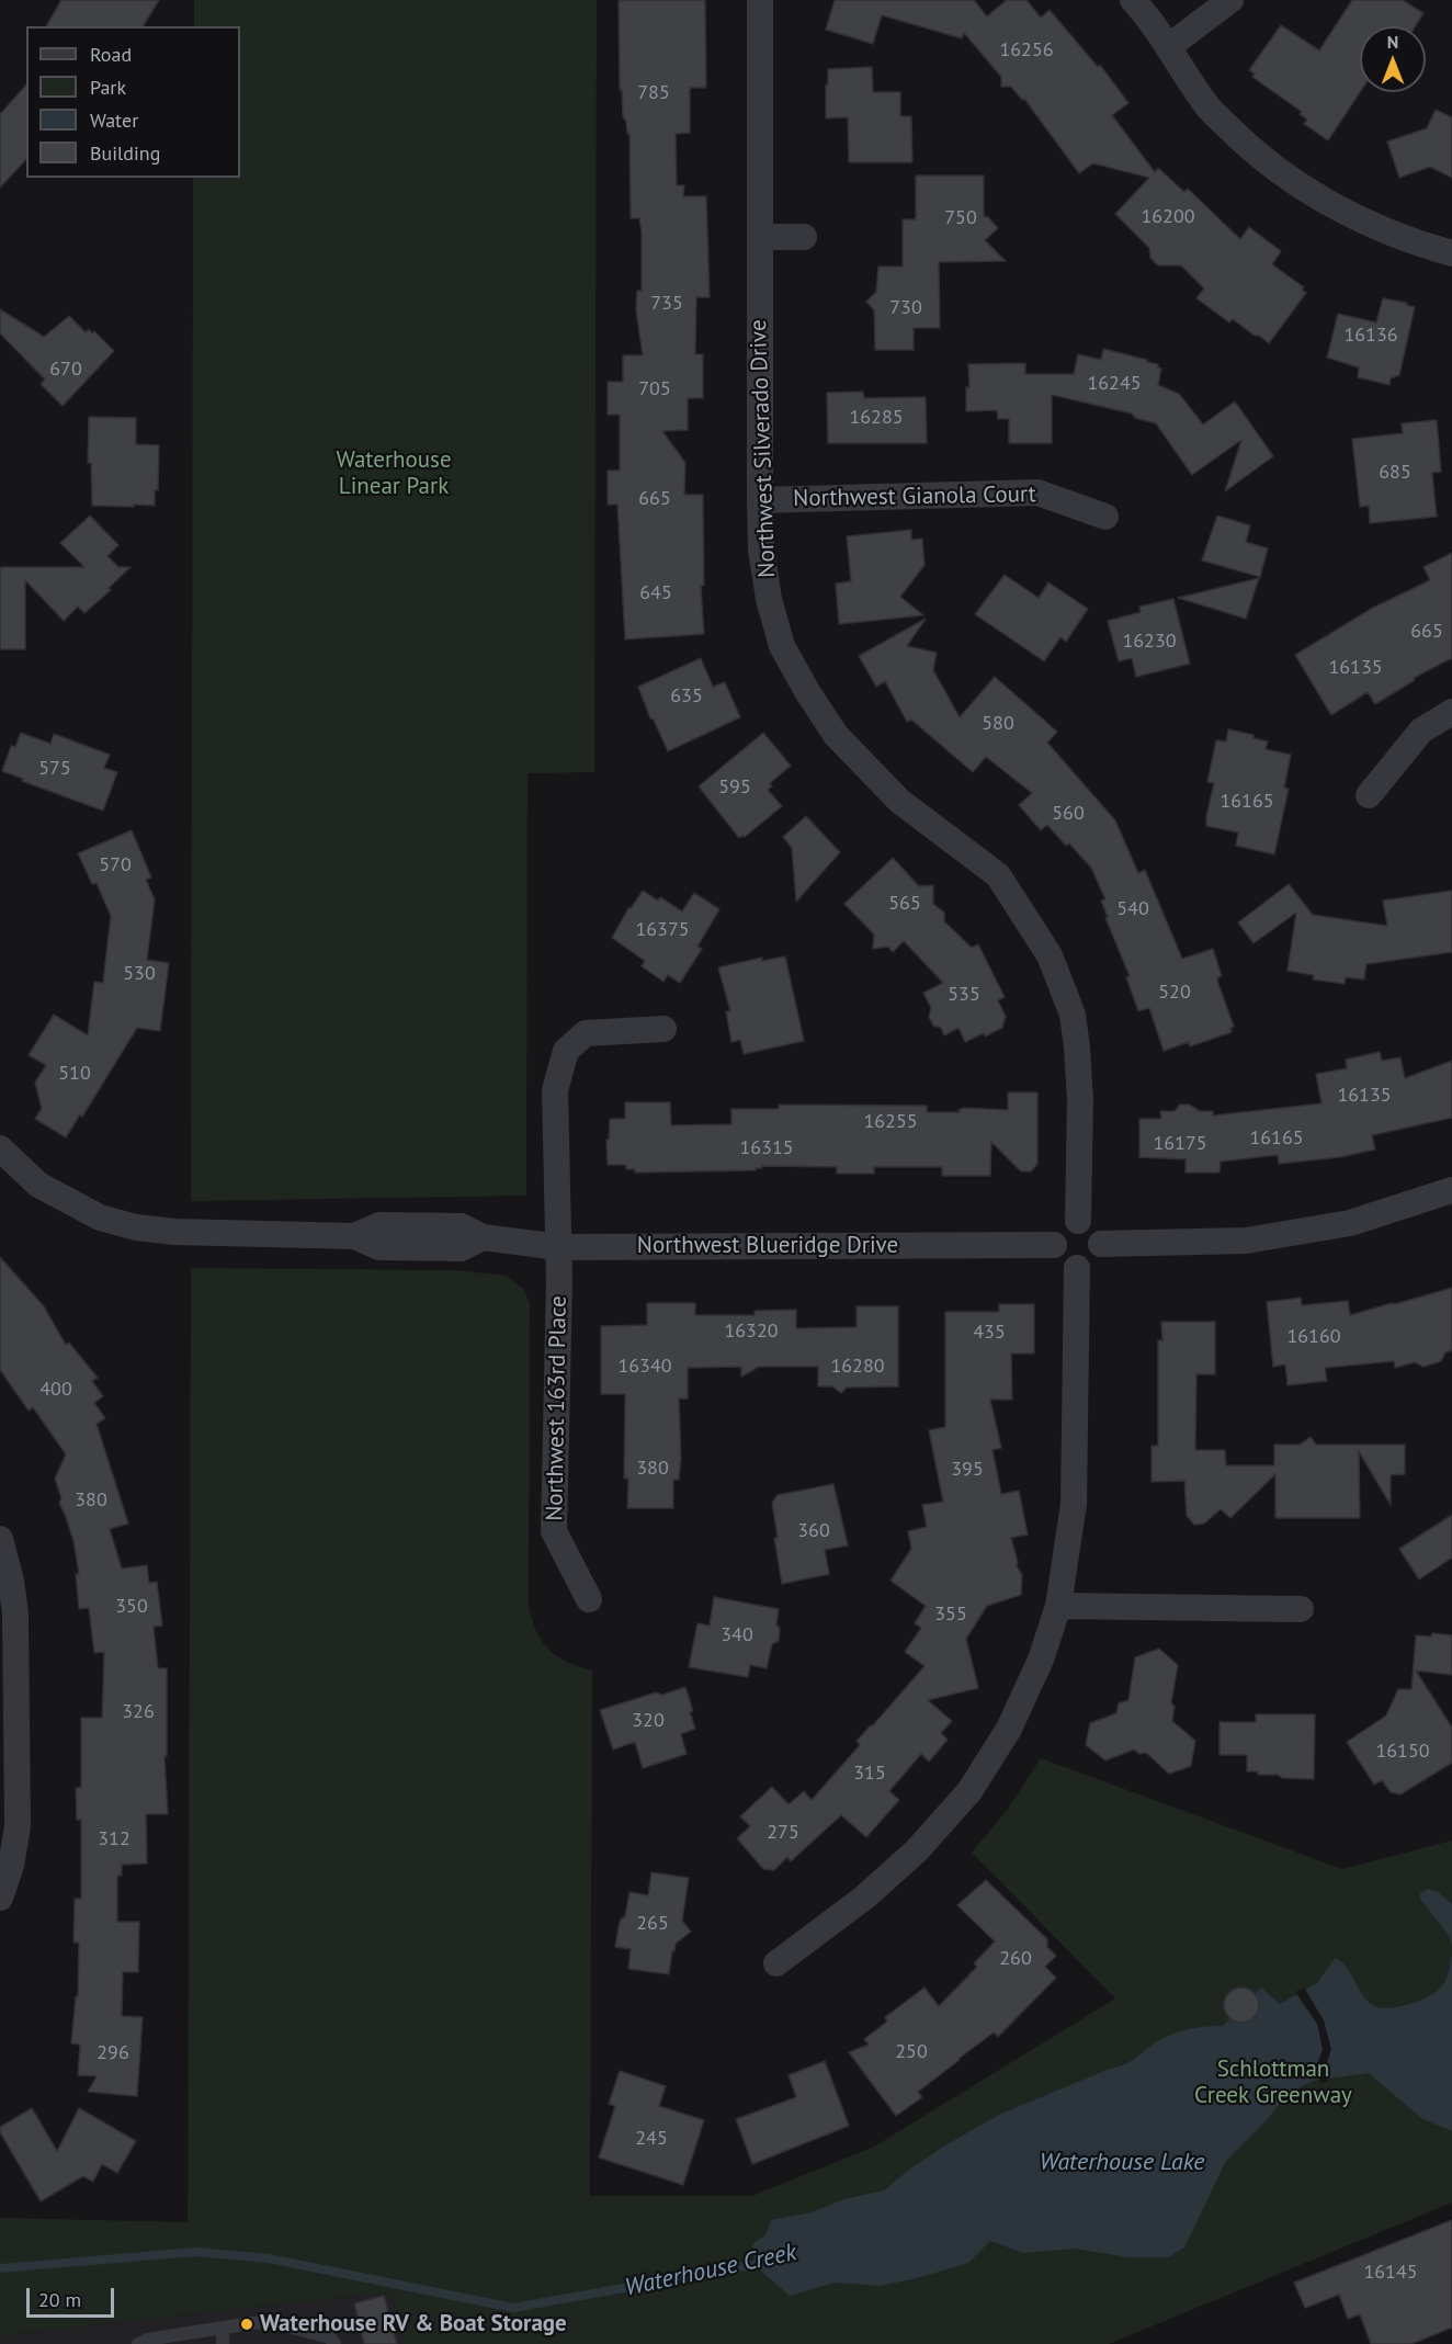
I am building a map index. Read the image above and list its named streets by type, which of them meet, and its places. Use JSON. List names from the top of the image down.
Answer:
{
  "streets": {
    "street": [
      "Northwest Silverado Drive",
      "Northwest Gianola Court",
      "Northwest Blueridge Drive",
      "Northwest 163rd Place"
    ]
  },
  "crossings": [
    ["Northwest Silverado Drive", "Northwest Gianola Court"],
    ["Northwest Silverado Drive", "Northwest Blueridge Drive"],
    ["Northwest Blueridge Drive", "Northwest 163rd Place"]
  ],
  "water": ["Waterhouse Lake", "Waterhouse Creek"],
  "parks": ["Waterhouse Linear Park", "Schlottman Creek Greenway"],
  "places": ["Waterhouse RV & Boat Storage"],
  "house_numbers": [
    "16256",
    "785",
    "16200",
    "750",
    "735",
    "730",
    "16136",
    "670",
    "16245",
    "705",
    "16285",
    "685",
    "665",
    "645",
    "665",
    "16230",
    "16135",
    "635",
    "580",
    "575",
    "595",
    "16165",
    "560",
    "570",
    "565",
    "540",
    "16375",
    "530",
    "520",
    "535",
    "510",
    "16135",
    "16255",
    "16165",
    "16175",
    "16315",
    "16320",
    "435",
    "16160",
    "16340",
    "16280",
    "400",
    "380",
    "395",
    "380",
    "360",
    "350",
    "355",
    "340",
    "326",
    "320",
    "16150",
    "315",
    "275",
    "312",
    "265",
    "260",
    "250",
    "296",
    "245",
    "16145"
  ],
  "legend": [
    "Road",
    "Park",
    "Water",
    "Building"
  ],
  "scale_bar": "20 m",
  "north": "top"
}
